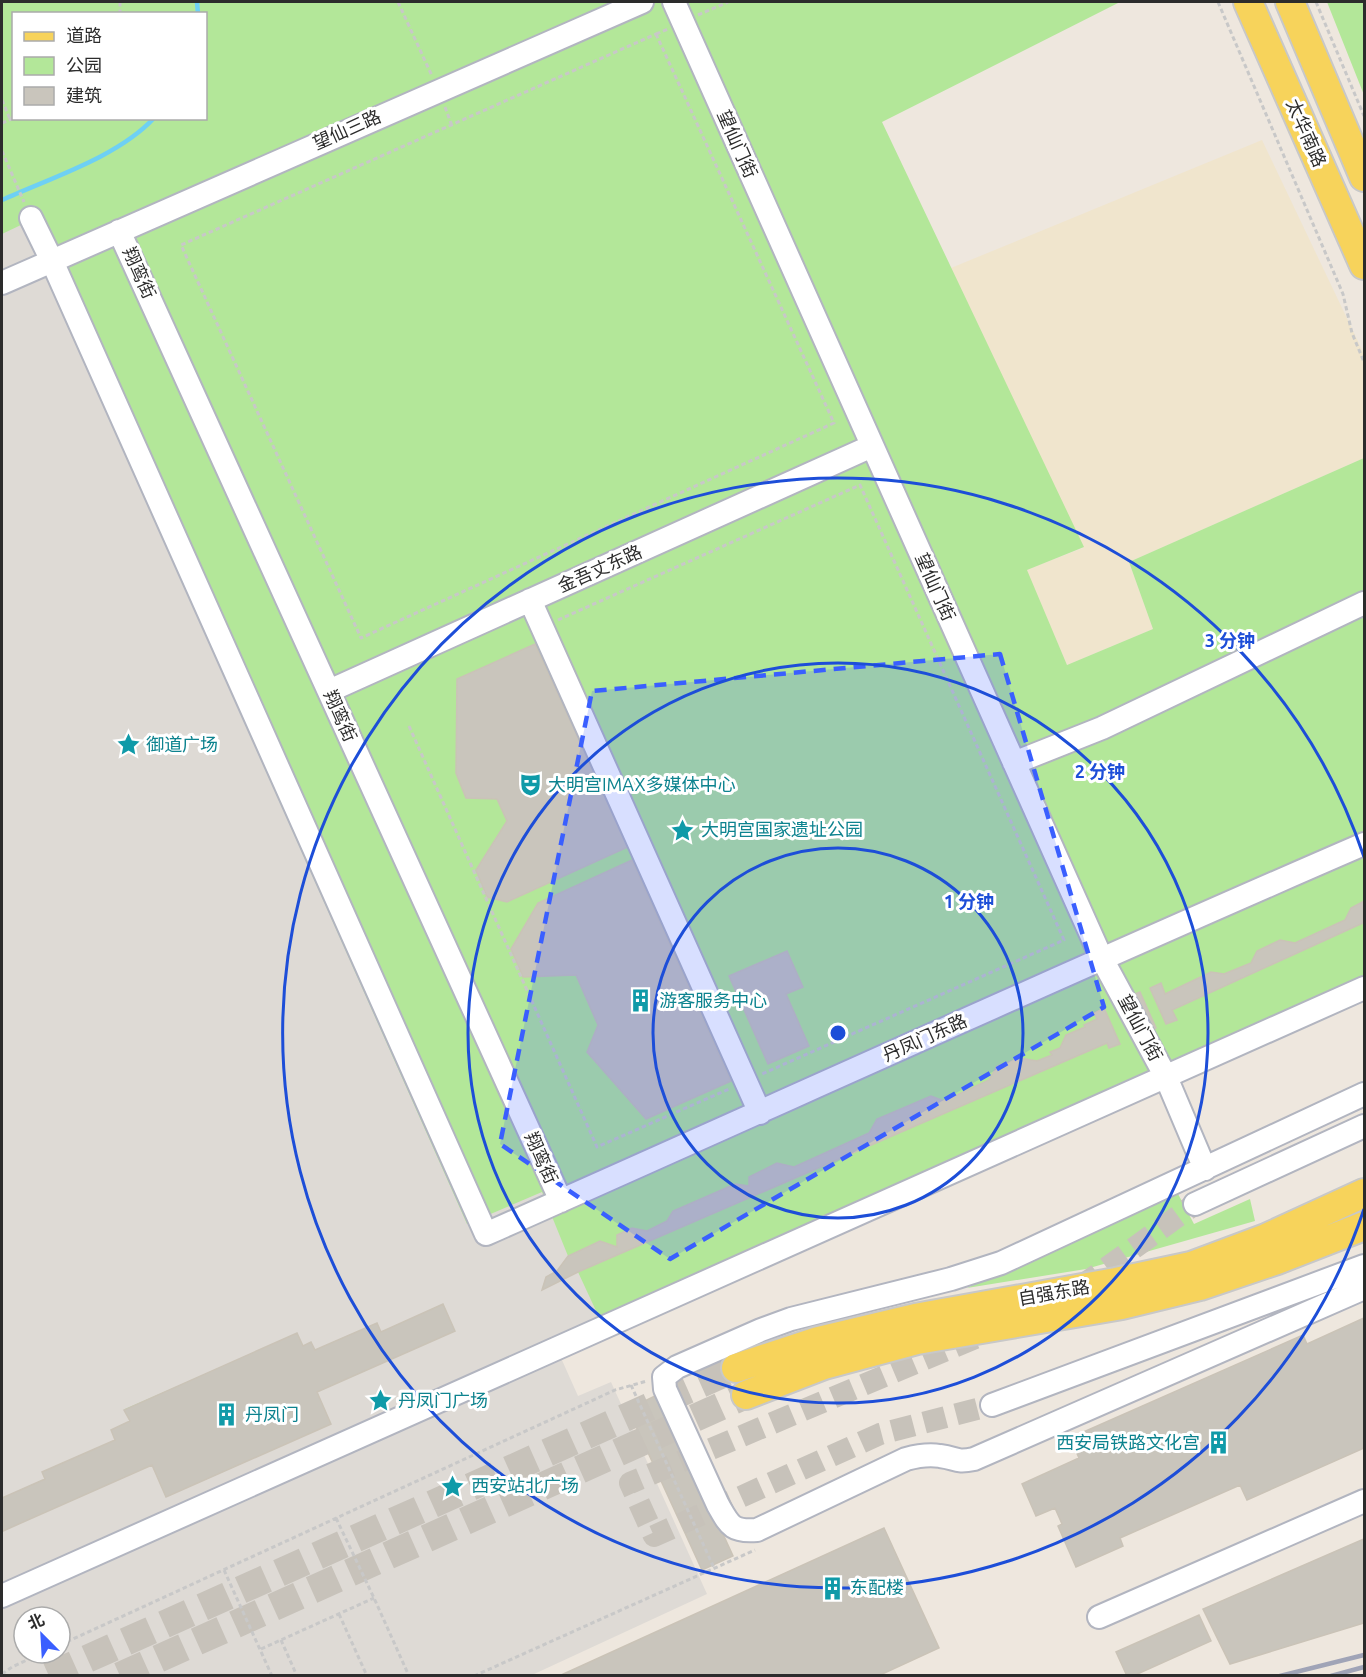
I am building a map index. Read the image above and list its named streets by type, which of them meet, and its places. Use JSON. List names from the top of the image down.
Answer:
{
  "streets": {
    "main road": ["太华南路", "自强东路"],
    "street": [
      "望仙三路",
      "望仙门街",
      "翔鸾街",
      "金吾丈东路",
      "丹凤门东路"
    ]
  },
  "crossings": [
    ["望仙三路", "翔鸾街"],
    ["望仙三路", "丹凤门东路"],
    ["望仙门街", "金吾丈东路"],
    ["望仙门街", "丹凤门东路"],
    ["翔鸾街", "金吾丈东路"],
    ["翔鸾街", "丹凤门东路"]
  ],
  "places": {
    "place": [
      "御道广场",
      "大明宫国家遗址公园",
      "丹凤门广场",
      "西安站北广场"
    ],
    "theatre": ["大明宫IMAX多媒体中心"],
    "building": [
      "游客服务中心",
      "丹凤门",
      "西安局铁路文化宫",
      "东配楼"
    ]
  },
  "legend": ["道路", "公园", "建筑"],
  "north": "top left",
  "rings": ["3 分钟", "2 分钟", "1 分钟"]
}
